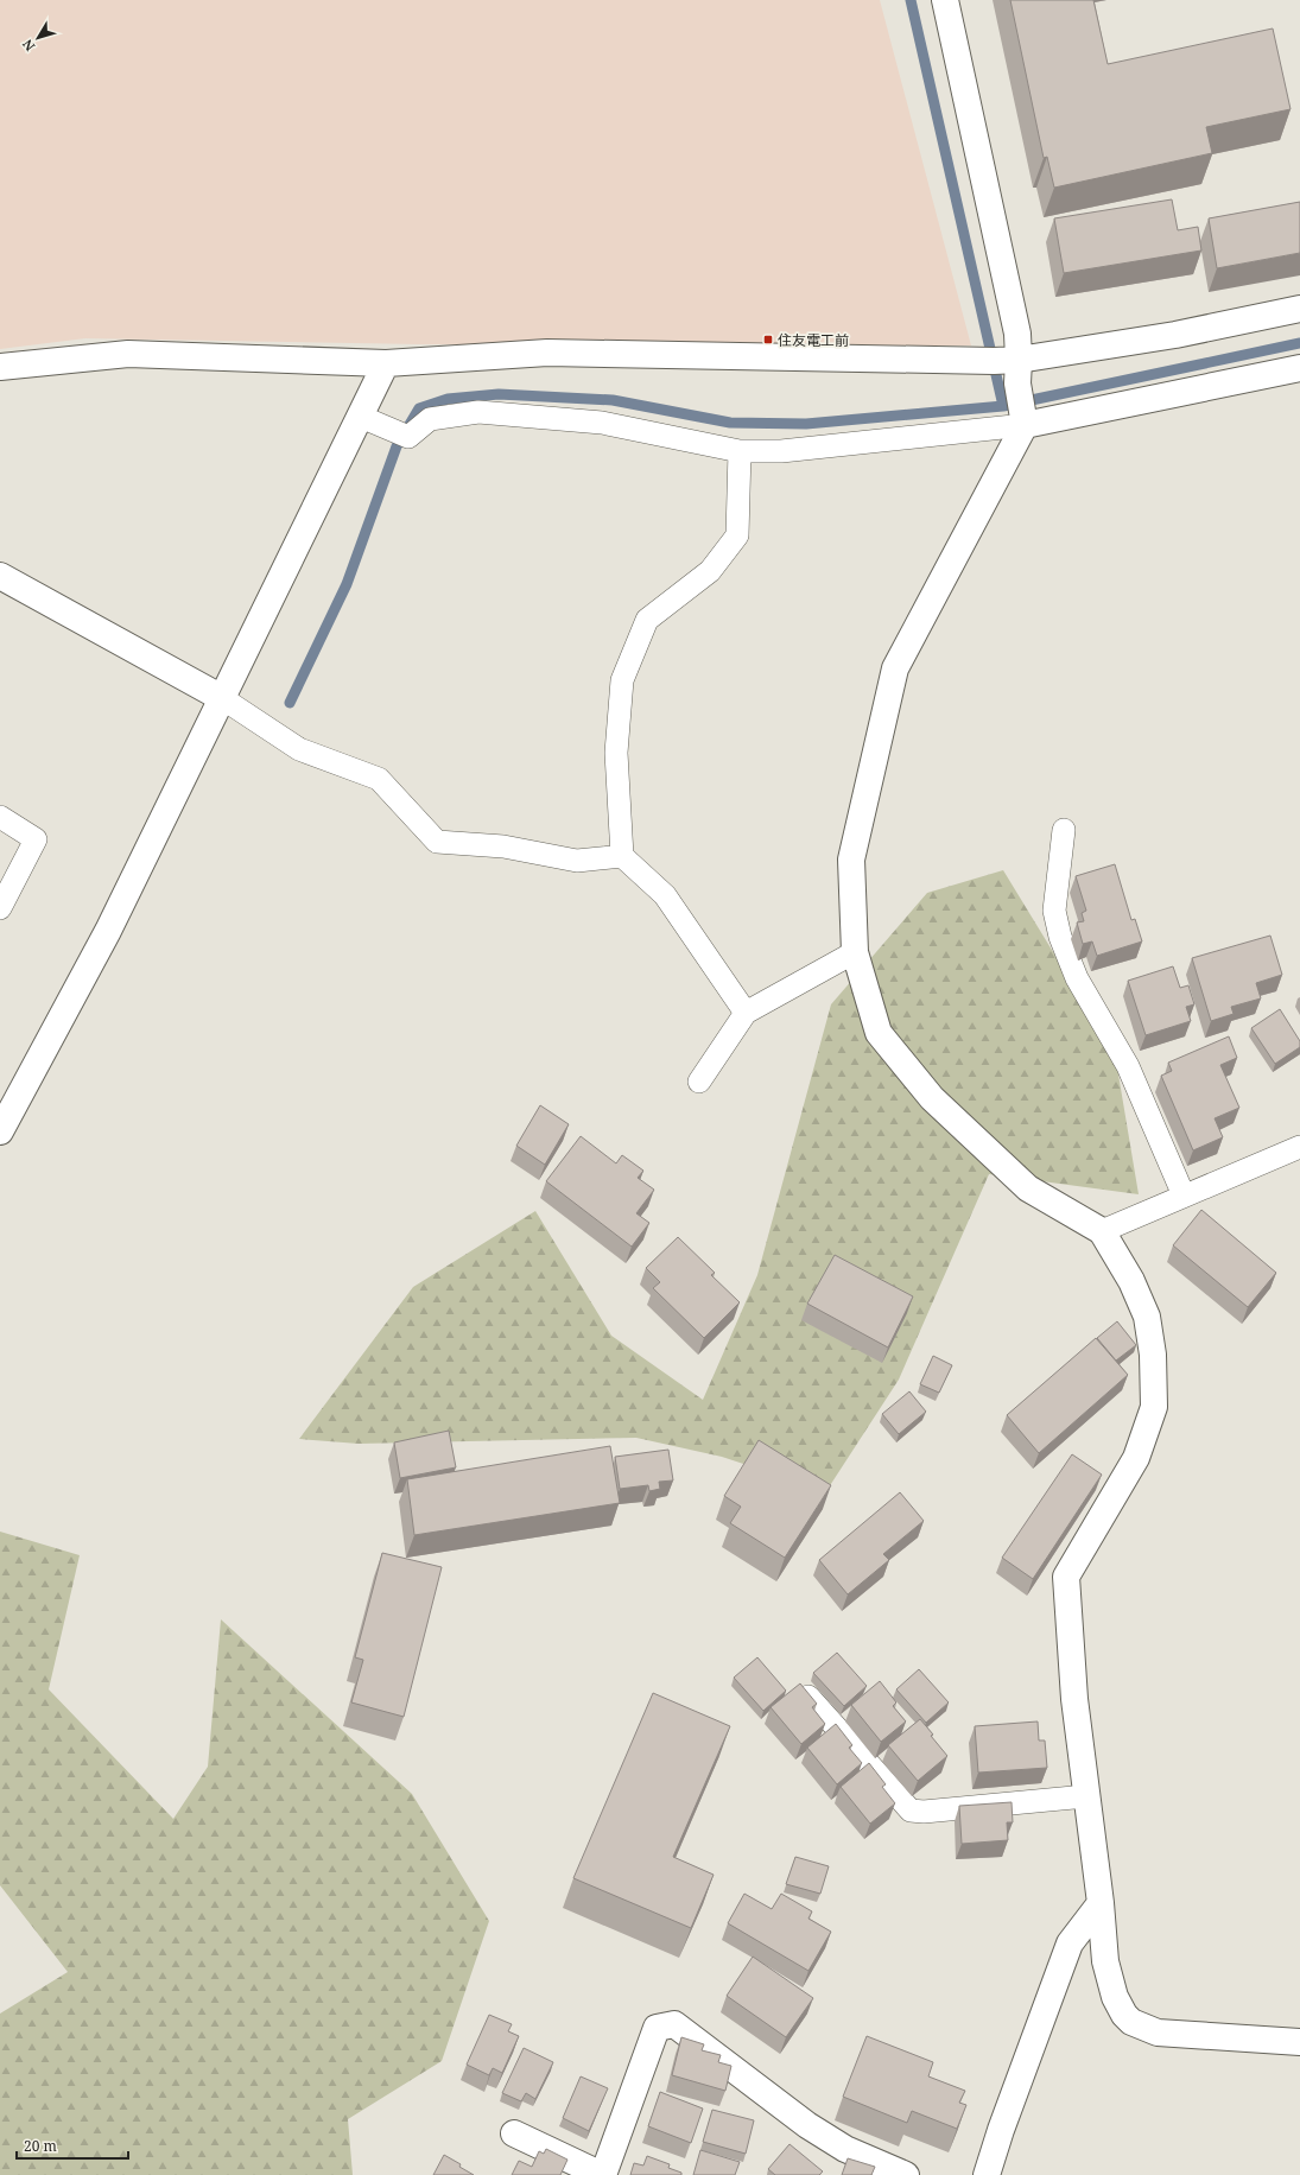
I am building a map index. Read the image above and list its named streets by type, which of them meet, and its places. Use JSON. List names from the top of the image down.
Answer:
{
  "places": {
    "transit": ["住友電工前"]
  },
  "scale_bar": "20 m",
  "north": "bottom left"
}
